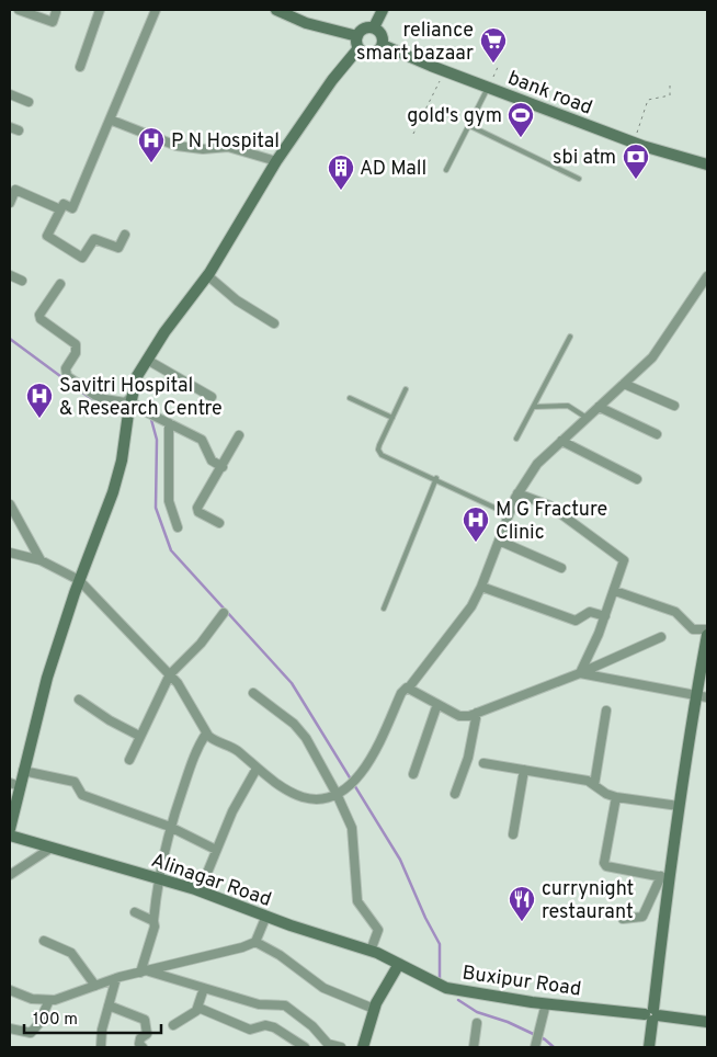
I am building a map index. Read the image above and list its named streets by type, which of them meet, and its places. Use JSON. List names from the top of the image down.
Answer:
{
  "streets": {
    "main road": ["bank road", "Alinagar Road", "Buxipur Road"]
  },
  "crossings": [
    ["Alinagar Road", "Buxipur Road"]
  ],
  "places": {
    "supermarket": ["reliance smart bazaar"],
    "sports": ["gold's gym"],
    "hospital": ["P N Hospital", "Savitri Hospital & Research Centre", "M G Fracture Clinic"],
    "bank": ["sbi atm"],
    "building": ["AD Mall"],
    "restaurant": ["currynight restaurant"]
  },
  "scale_bar": "100 m"
}
